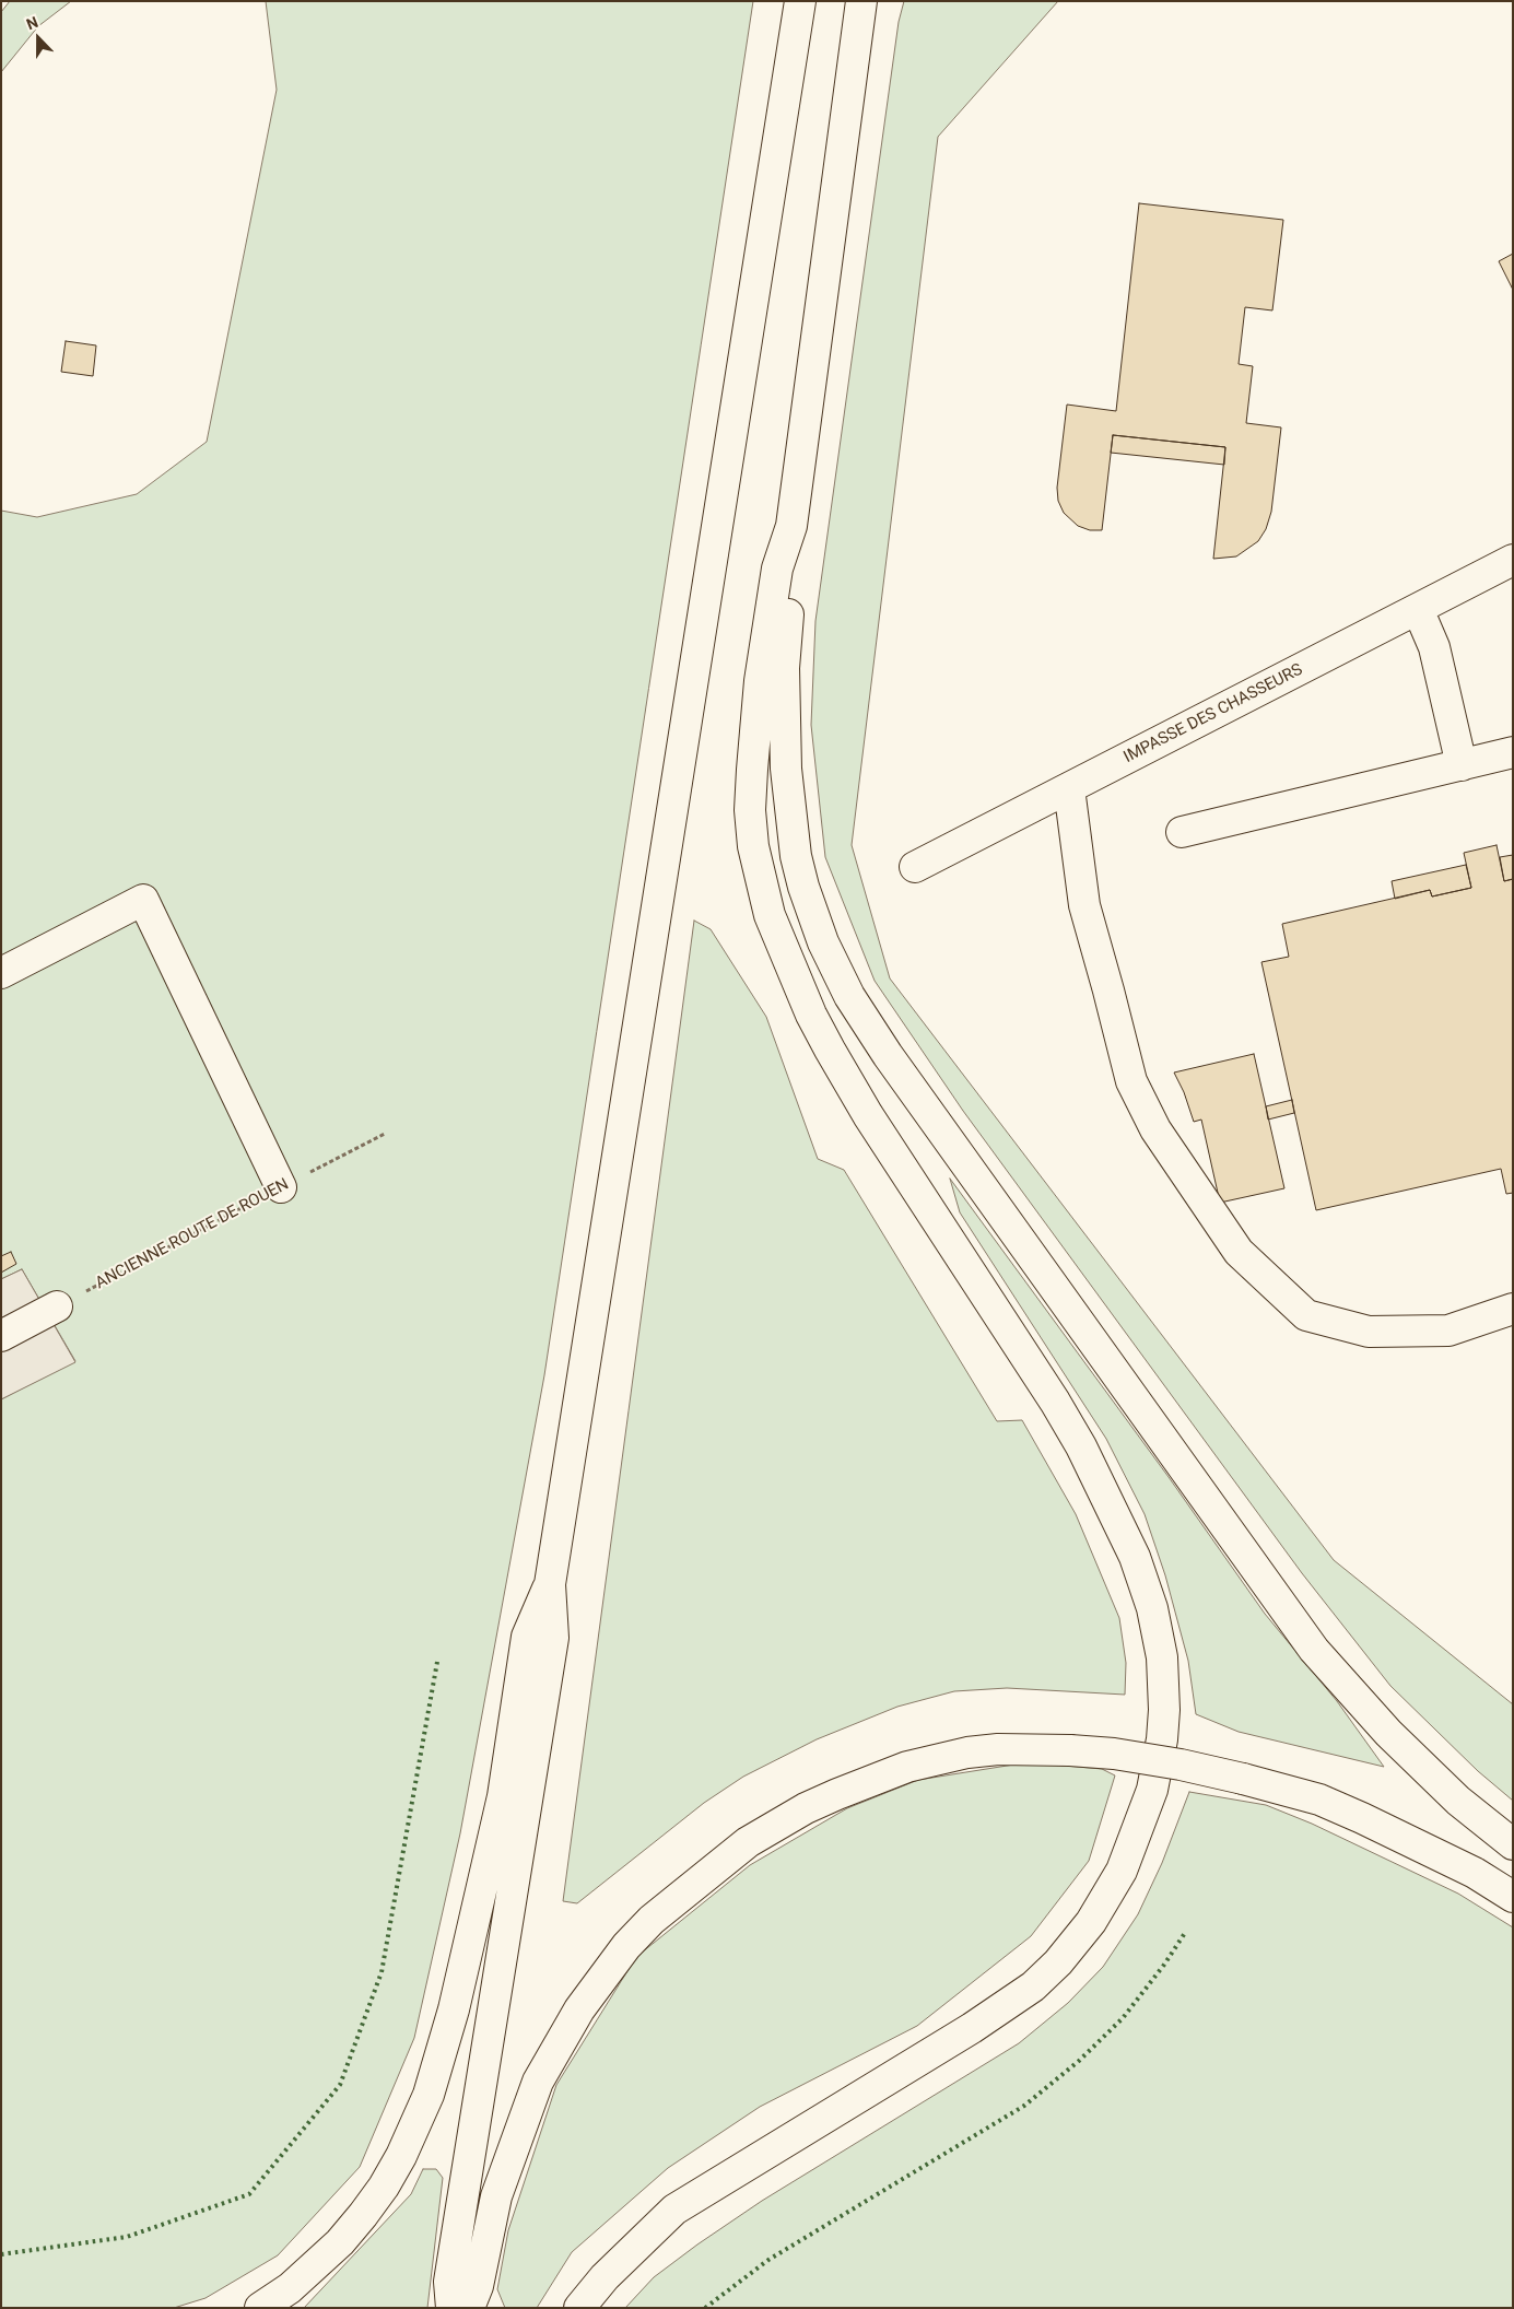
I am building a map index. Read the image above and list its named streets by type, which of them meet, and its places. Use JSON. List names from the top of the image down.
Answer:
{
  "streets": {
    "main road": ["IMPASSE DES CHASSEURS"],
    "path": ["ANCIENNE ROUTE DE ROUEN"]
  },
  "north": "top"
}
